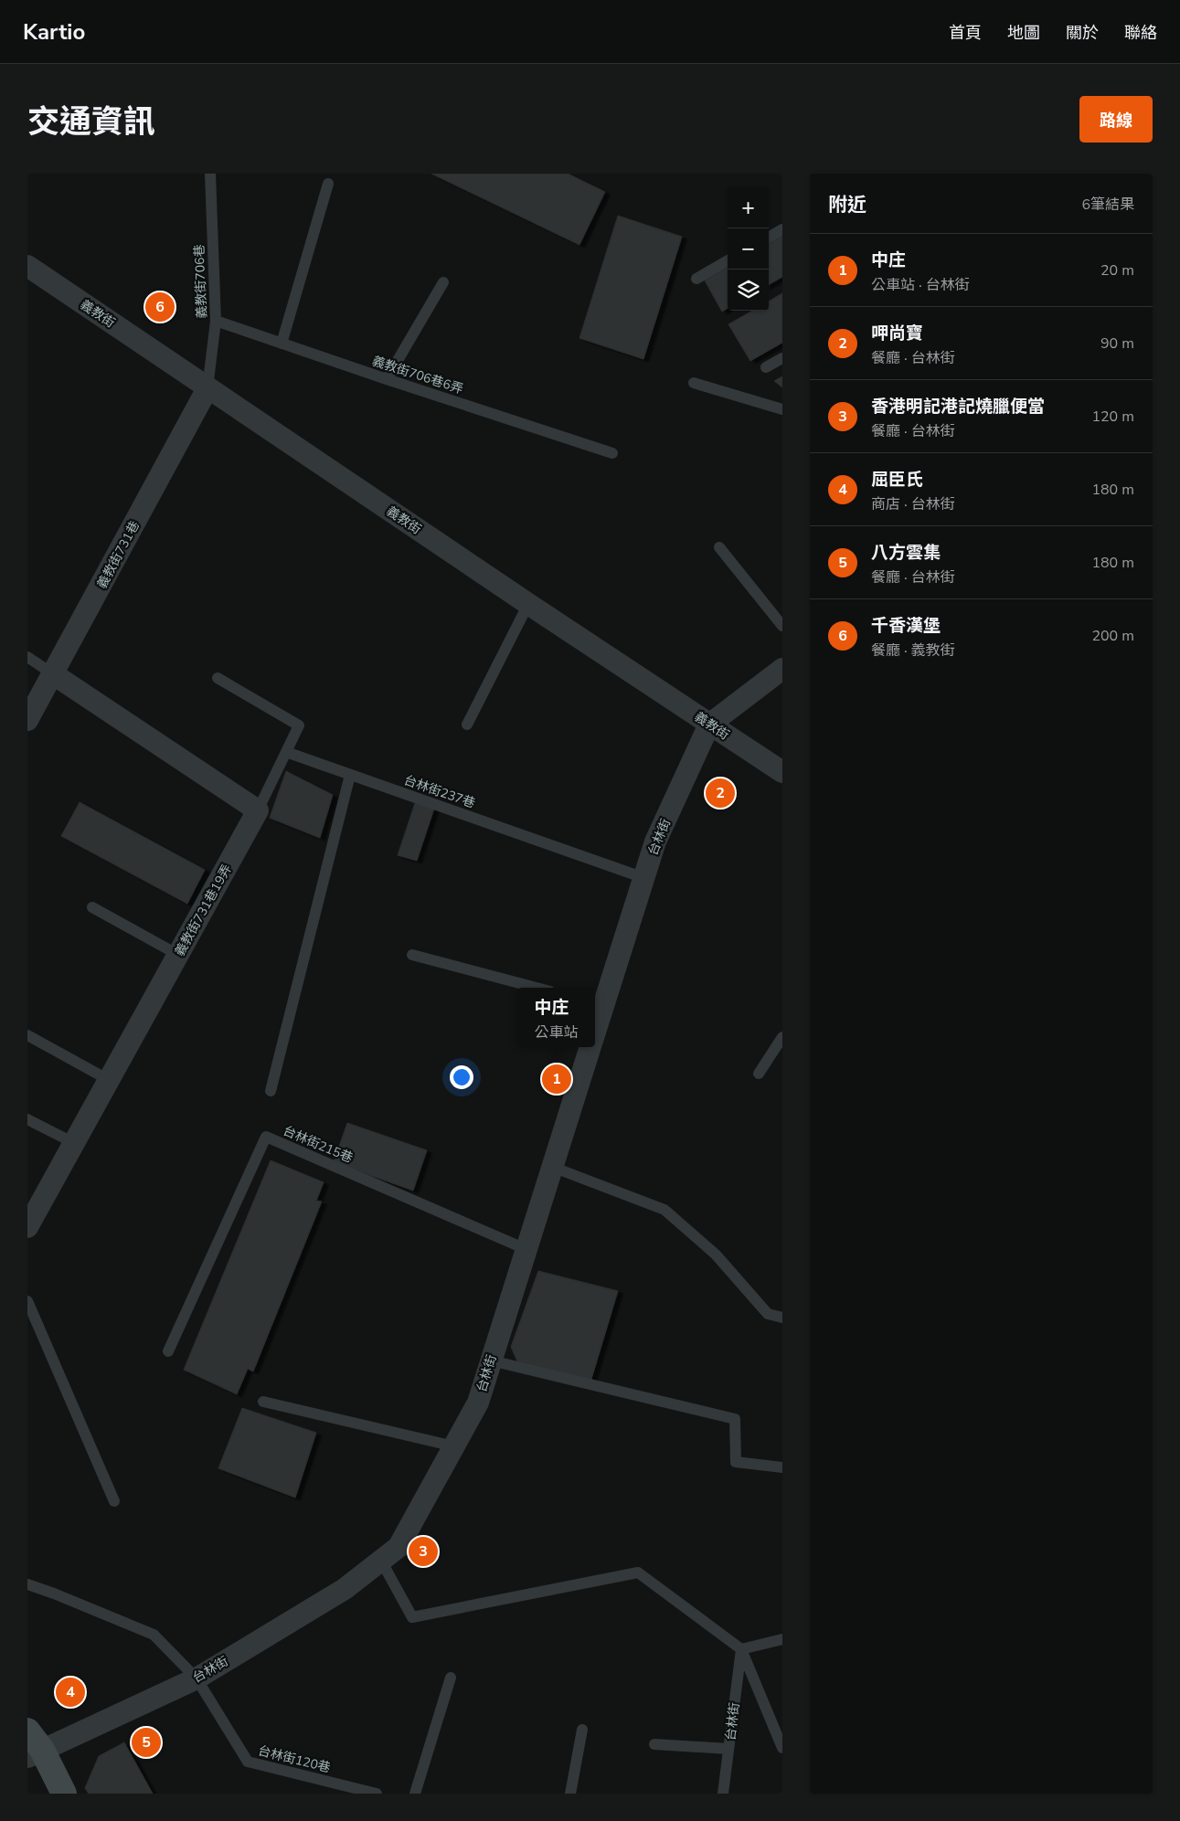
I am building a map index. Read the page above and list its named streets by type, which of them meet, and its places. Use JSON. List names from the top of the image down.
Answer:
{
  "streets": {
    "street": [
      "義教街",
      "義教街731巷",
      "台林街",
      "義教街731巷19弄"
    ],
    "lane": [
      "義教街706巷",
      "義教街706巷6弄",
      "台林街237巷",
      "台林街215巷",
      "台林街120巷"
    ]
  },
  "crossings": [
    ["義教街706巷", "義教街"],
    ["義教街706巷", "義教街706巷6弄"],
    ["義教街706巷", "義教街731巷"],
    ["義教街", "義教街731巷"],
    ["義教街", "台林街"],
    ["台林街237巷", "台林街"],
    ["台林街", "台林街215巷"],
    ["台林街", "台林街120巷"]
  ],
  "page": {
    "header": "Kartio",
    "nav": [
      "首頁",
      "地圖",
      "關於",
      "聯絡"
    ],
    "title": "交通資訊",
    "buttons": "路線",
    "heading": ["附近", "6筆結果"],
    "map_buttons": ["+", "−"],
    "list": [
      {
        "mark": "1",
        "name": "中庄",
        "note": "公車站 · 台林街",
        "value": "20 m"
      },
      {
        "mark": "2",
        "name": "呷尚寶",
        "note": "餐廳 · 台林街",
        "value": "90 m"
      },
      {
        "mark": "3",
        "name": "香港明記港記燒臘便當",
        "note": "餐廳 · 台林街",
        "value": "120 m"
      },
      {
        "mark": "4",
        "name": "屈臣氏",
        "note": "商店 · 台林街",
        "value": "180 m"
      },
      {
        "mark": "5",
        "name": "八方雲集",
        "note": "餐廳 · 台林街",
        "value": "180 m"
      },
      {
        "mark": "6",
        "name": "千香漢堡",
        "note": "餐廳 · 義教街",
        "value": "200 m"
      }
    ],
    "pins": [
      "6",
      "2",
      "1",
      "3",
      "4",
      "5"
    ],
    "popup": ["中庄", "公車站"]
  }
}
